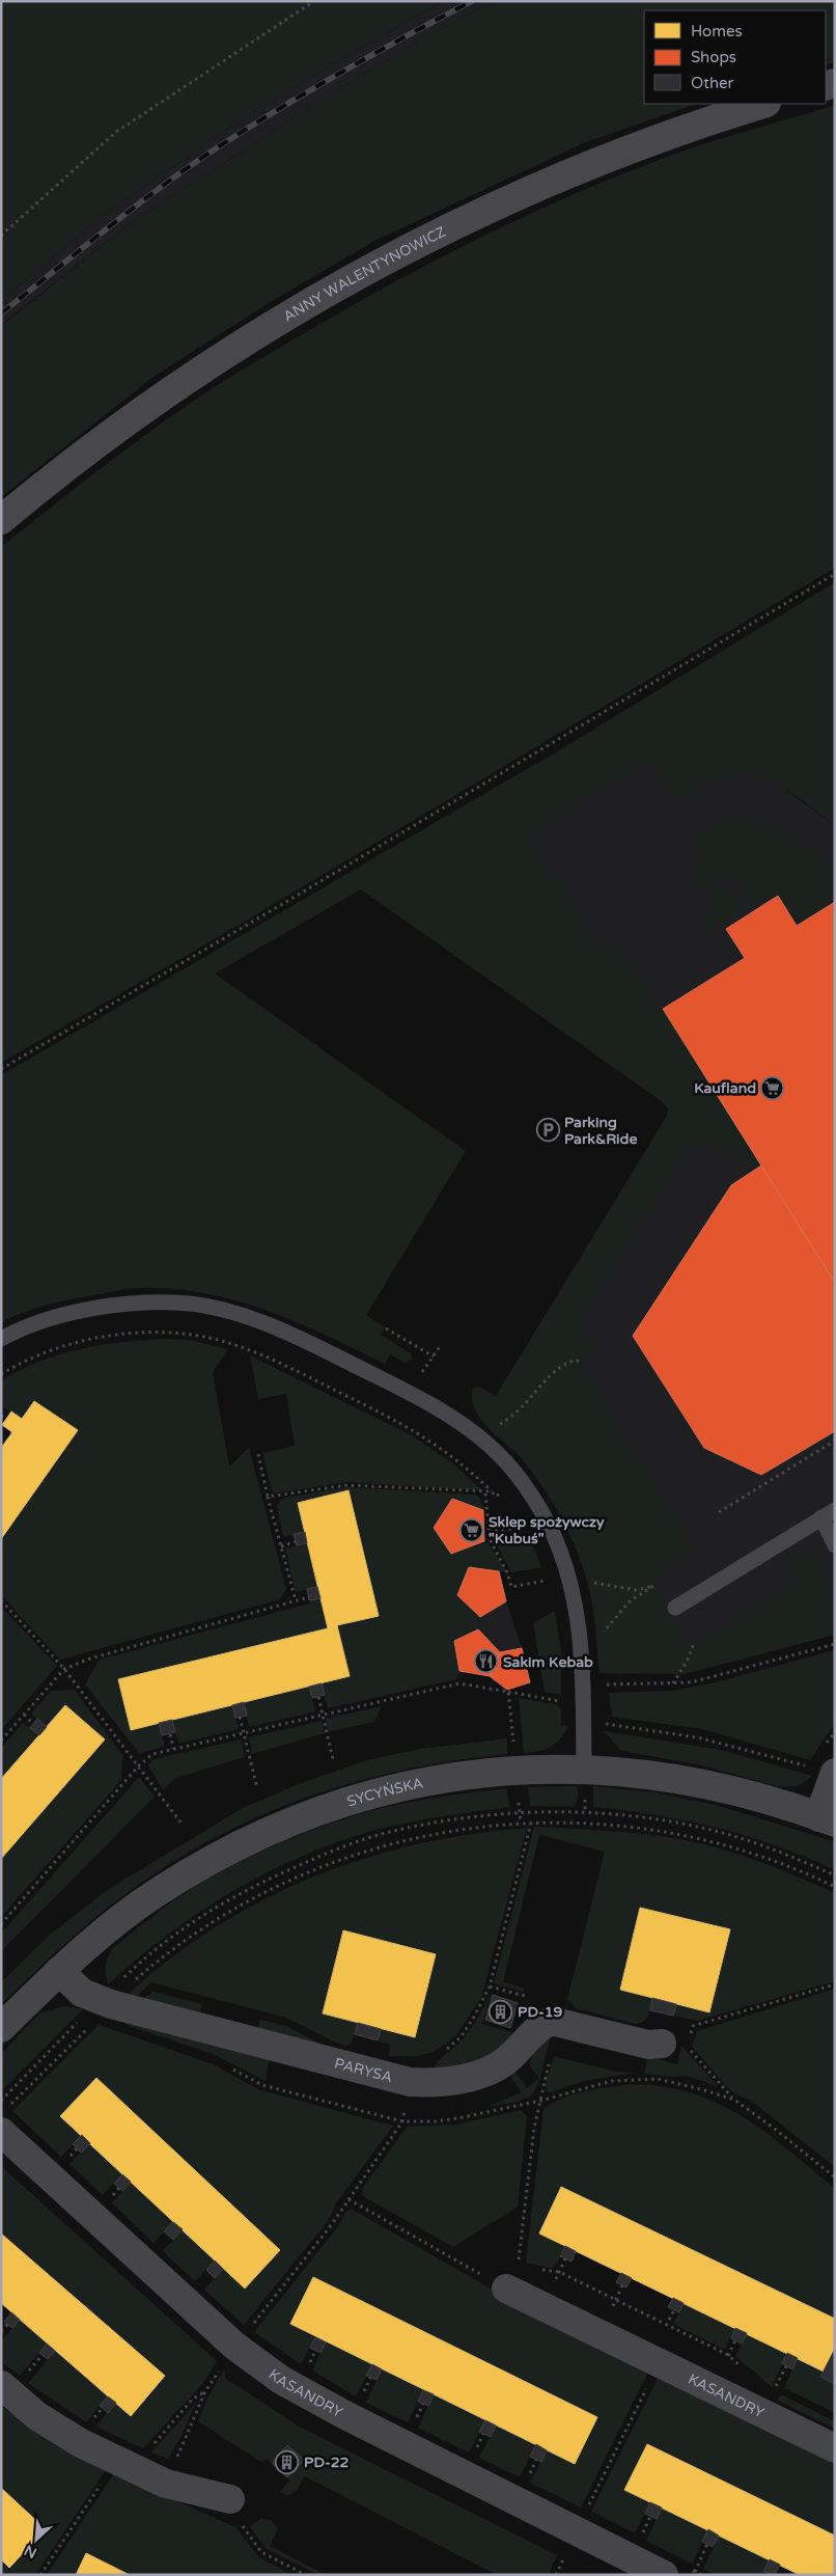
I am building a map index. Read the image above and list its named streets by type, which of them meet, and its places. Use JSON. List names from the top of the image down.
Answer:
{
  "streets": {
    "main road": ["ANNY WALENTYNOWICZ"],
    "street": ["SYCYŃSKA", "PARYSA", "KASANDRY"]
  },
  "crossings": [
    ["SYCYŃSKA", "PARYSA"]
  ],
  "places": {
    "supermarket": ["Kaufland", "Sklep spożywczy \"Kubuś\""],
    "parking": ["Parking Park&Ride"],
    "restaurant": ["Sakim Kebab"],
    "building": ["PD-19", "PD-22"]
  },
  "legend": ["Homes", "Shops", "Other"],
  "north": "bottom left"
}
